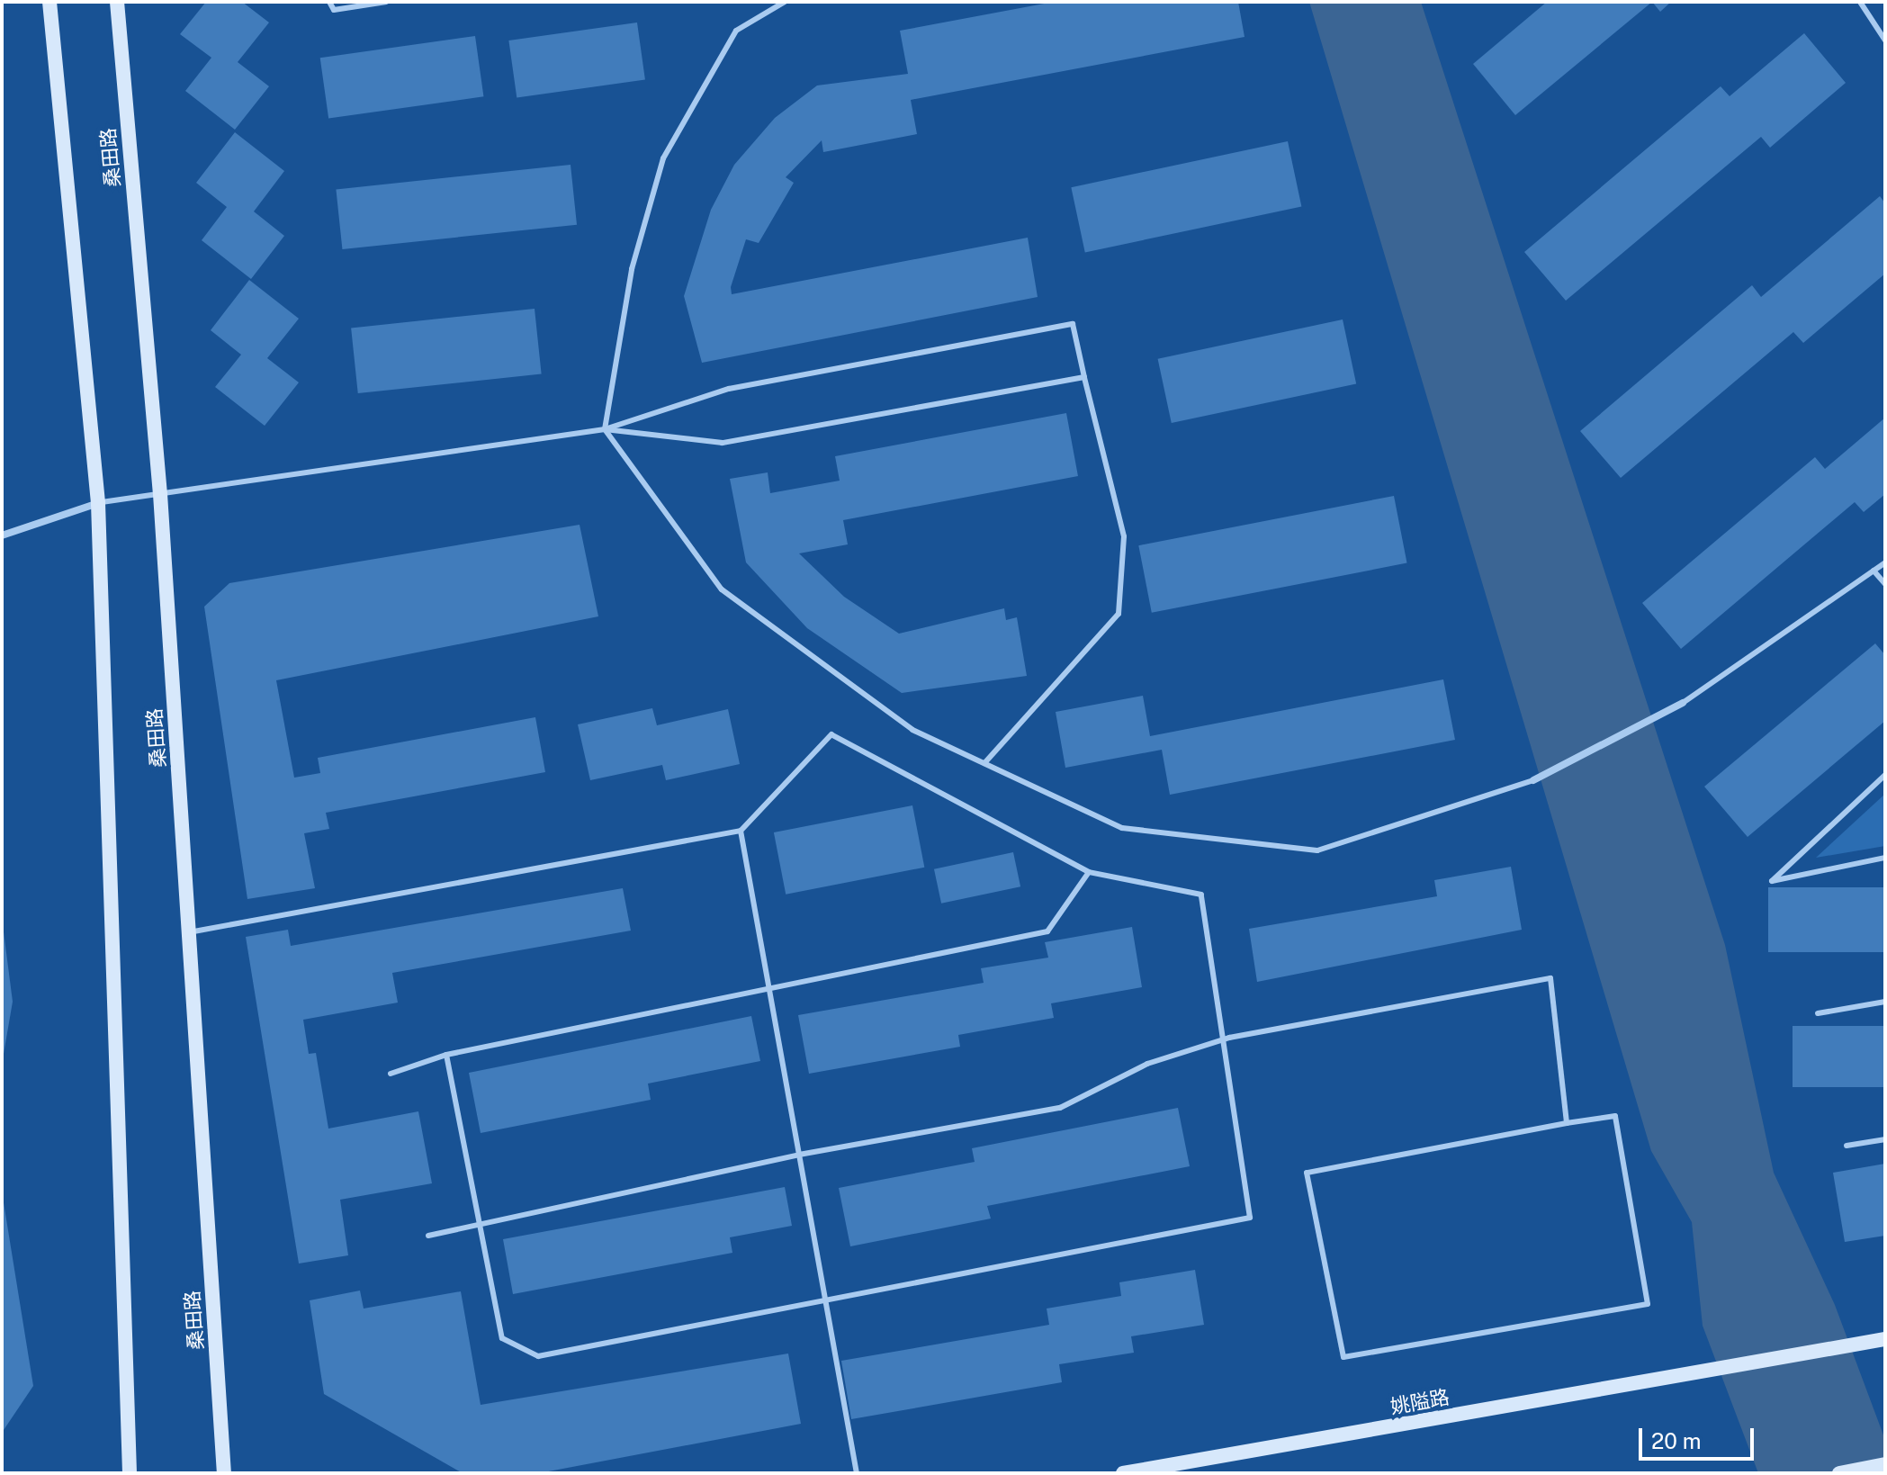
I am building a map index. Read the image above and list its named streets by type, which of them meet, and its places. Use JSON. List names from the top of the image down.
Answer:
{
  "streets": {
    "main road": ["桑田路", "姚隘路"]
  },
  "scale_bar": "20 m"
}
